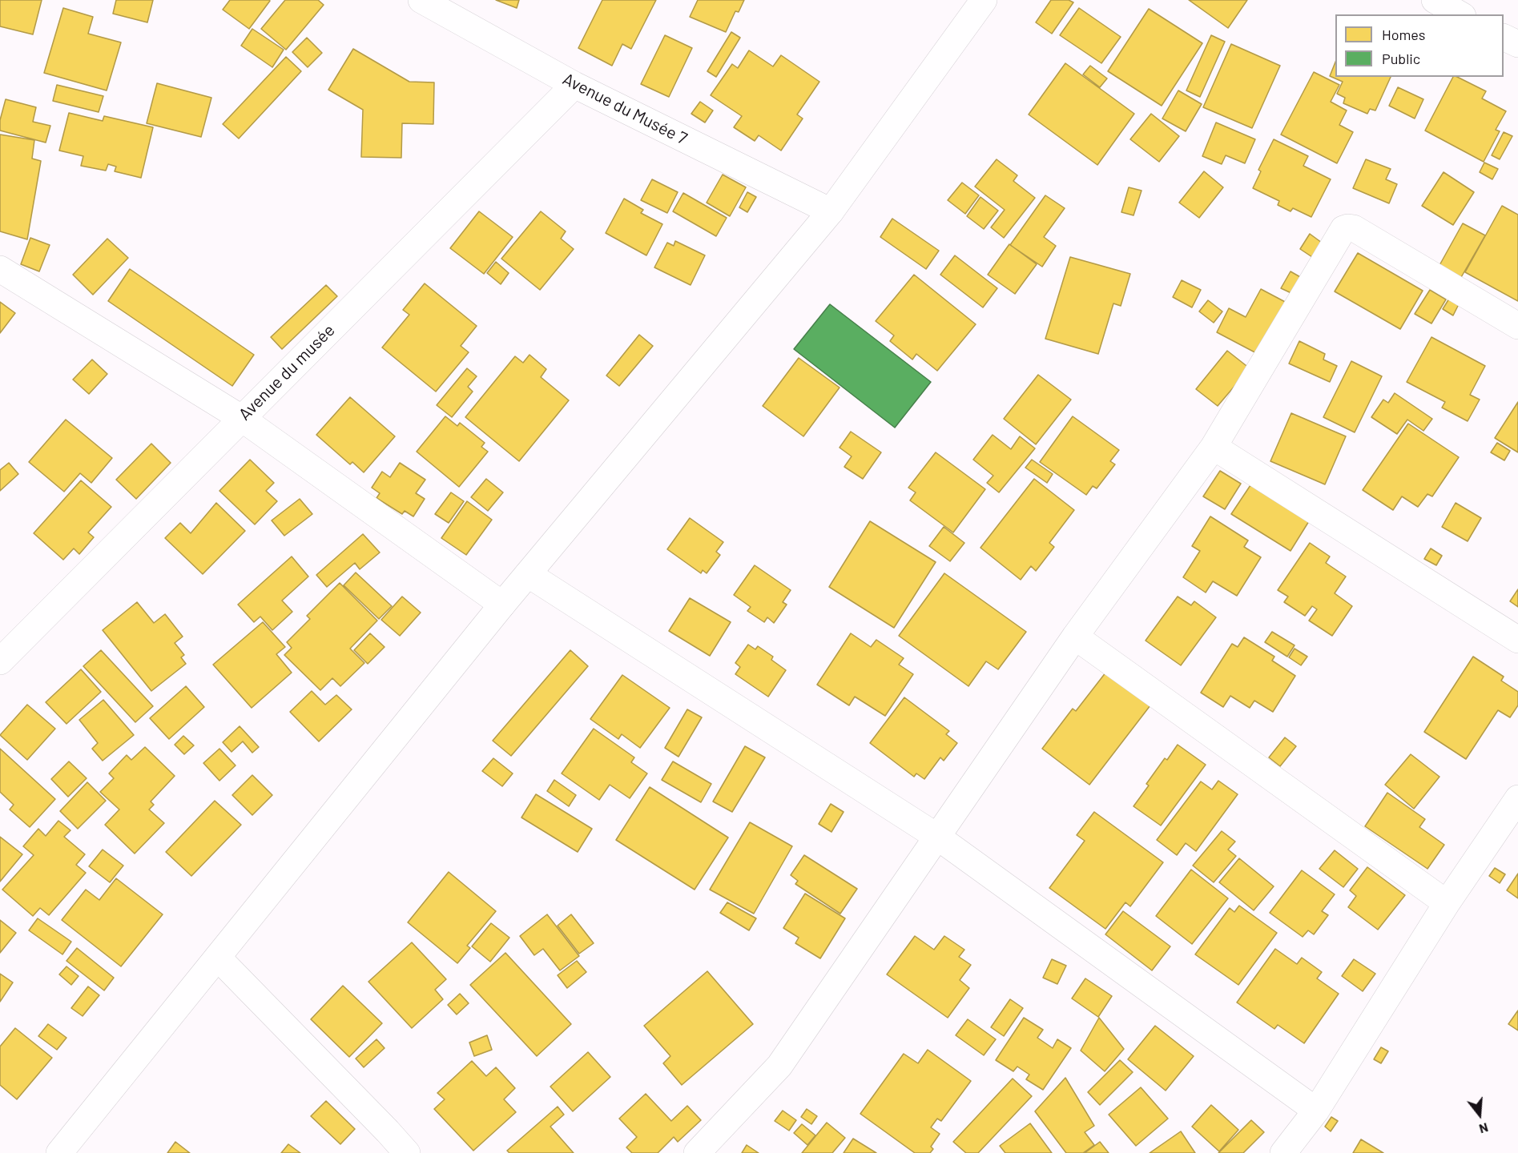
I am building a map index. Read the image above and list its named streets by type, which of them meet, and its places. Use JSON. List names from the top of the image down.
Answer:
{
  "streets": {
    "street": ["Avenue du Musée 7", "Avenue du musée"]
  },
  "crossings": [
    ["Avenue du Musée 7", "Avenue du musée"]
  ],
  "legend": ["Homes", "Public"],
  "north": "bottom"
}
